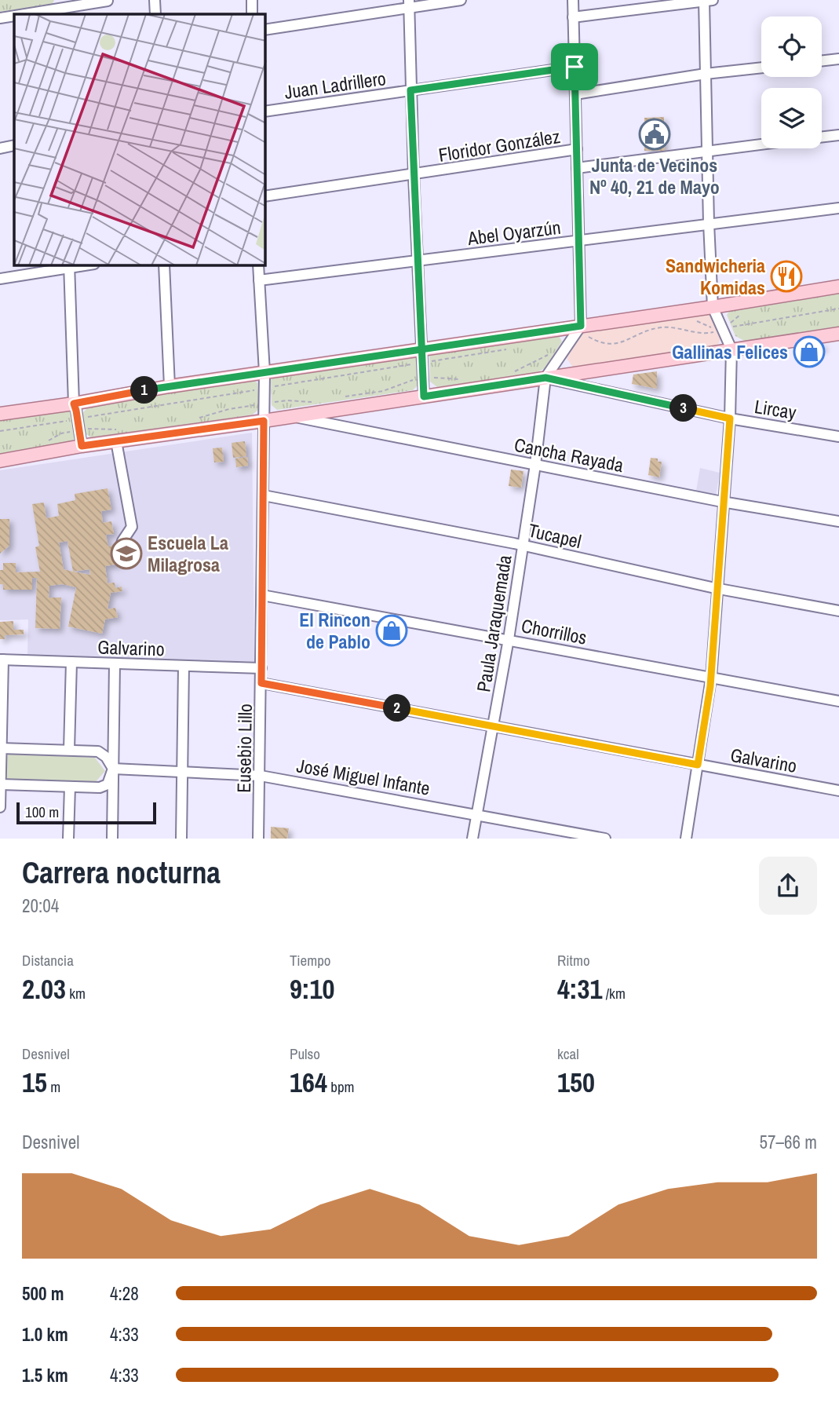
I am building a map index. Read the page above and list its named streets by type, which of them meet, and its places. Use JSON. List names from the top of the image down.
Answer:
{
  "streets": {
    "street": [
      "Juan Ladrillero",
      "Floridor González",
      "Abel Oyarzún",
      "Lircay",
      "Cancha Rayada",
      "Tucapel",
      "Paula Jaraquemada",
      "Chorrillos",
      "Galvarino",
      "Eusebio Lillo",
      "José Miguel Infante"
    ]
  },
  "crossings": [
    ["Abel Oyarzún", "Eusebio Lillo"],
    ["Lircay", "Paula Jaraquemada"],
    ["Cancha Rayada", "Paula Jaraquemada"],
    ["Tucapel", "Paula Jaraquemada"],
    ["Tucapel", "Eusebio Lillo"],
    ["Paula Jaraquemada", "Chorrillos"],
    ["Paula Jaraquemada", "Galvarino"],
    ["Paula Jaraquemada", "José Miguel Infante"],
    ["Chorrillos", "Eusebio Lillo"],
    ["Galvarino", "Eusebio Lillo"],
    ["Eusebio Lillo", "José Miguel Infante"]
  ],
  "places": {
    "public building": ["Junta de Vecinos Nº 40, 21 de Mayo"],
    "restaurant": ["Sandwicheria Komidas"],
    "shop": ["Gallinas Felices", "El Rincon de Pablo"],
    "school or university": ["Escuela La Milagrosa"]
  },
  "scale_bar": "100 m",
  "page": {
    "pins": ["1", "3", "2"],
    "scale": "100 m",
    "heading": ["Carrera nocturna", "20:04"],
    "stats": [
      ["Distancia", "2.03 km"],
      ["Tiempo", "9:10"],
      ["Ritmo", "4:31 /km"],
      ["Desnivel", "15 m"],
      ["Pulso", "164 bpm"],
      ["kcal", "150"]
    ],
    "chart": ["Desnivel", "57–66 m"],
    "list": [
      {
        "name": "500 m",
        "note": "4:28"
      },
      {
        "name": "1.0 km",
        "note": "4:33"
      },
      {
        "name": "1.5 km",
        "note": "4:33"
      }
    ]
  }
}
